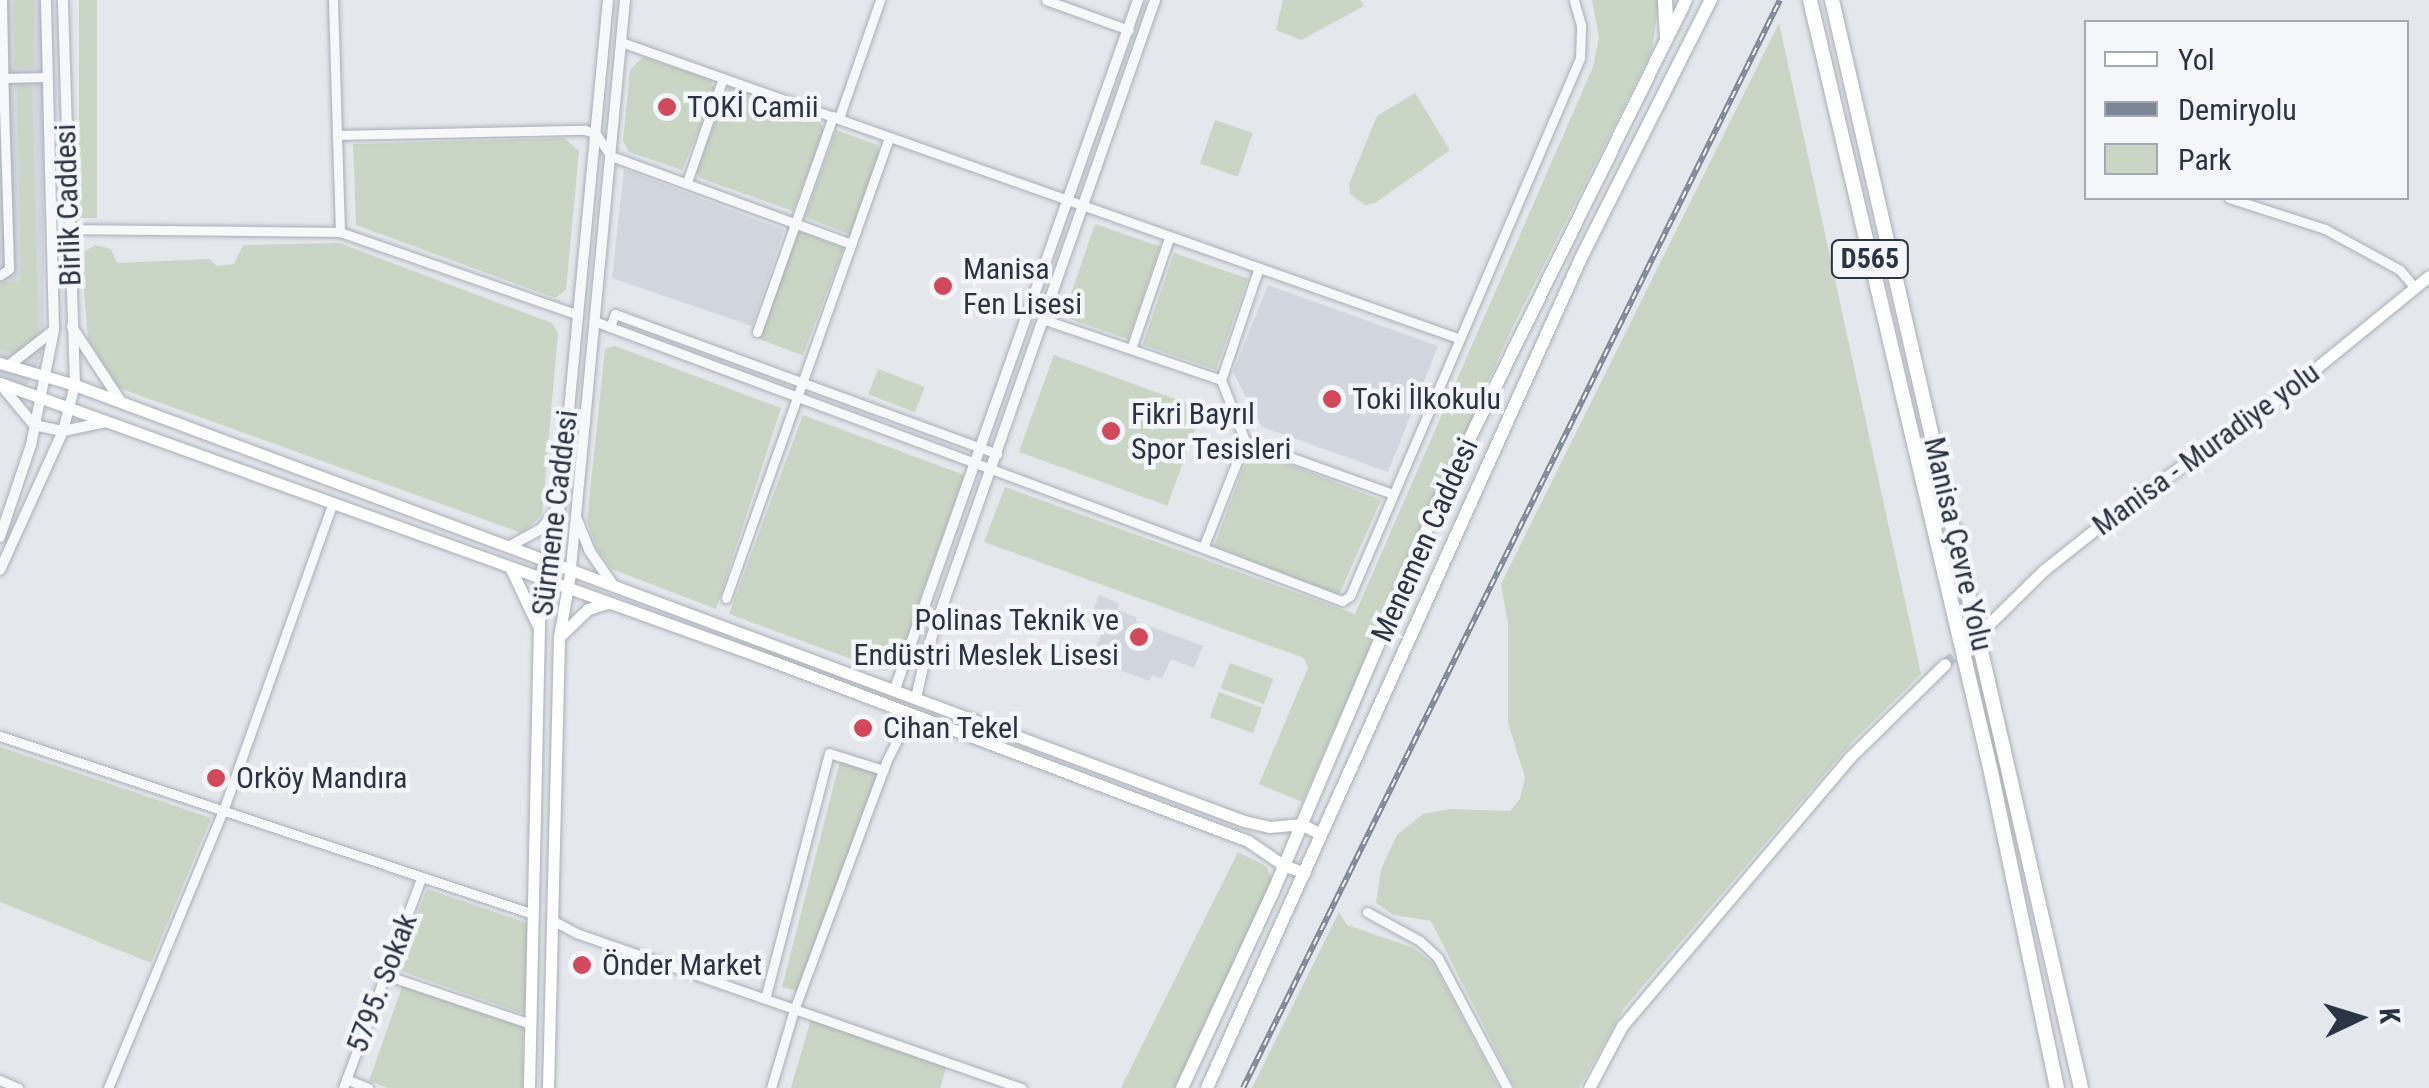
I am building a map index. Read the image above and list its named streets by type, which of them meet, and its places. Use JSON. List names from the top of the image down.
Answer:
{
  "streets": {
    "highway": ["D565", "Manisa Çevre Yolu"],
    "main road": ["Manisa - Muradiye yolu", "Sürmene Caddesi", "Menemen Caddesi"],
    "street": ["Birlik Caddesi", "5795. Sokak"]
  },
  "places": [
    "TOKİ Camii",
    "Manisa Fen Lisesi",
    "Toki İlkokulu",
    "Fikri Bayrıl Spor Tesisleri",
    "Polinas Teknik ve Endüstri Meslek Lisesi",
    "Cihan Tekel",
    "Orköy Mandıra",
    "Önder Market"
  ],
  "legend": ["Yol", "Demiryolu", "Park"],
  "north": "right"
}
